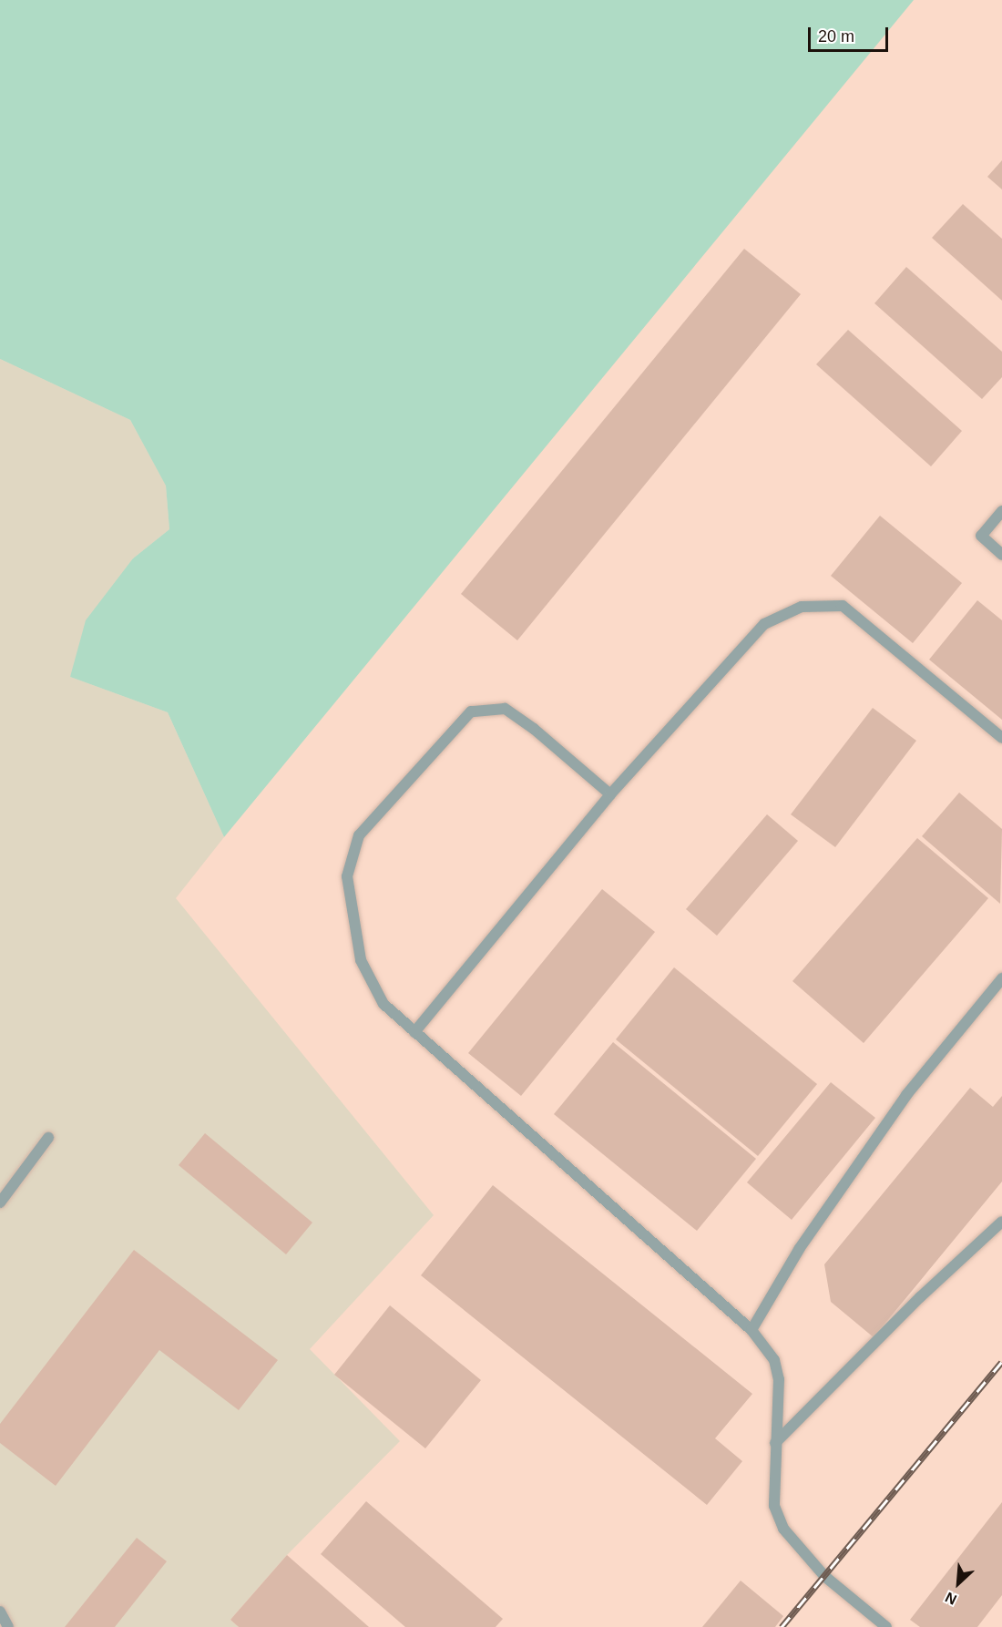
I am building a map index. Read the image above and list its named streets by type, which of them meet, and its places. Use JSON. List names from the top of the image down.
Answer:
{
  "scale_bar": "20 m",
  "north": "bottom left"
}
